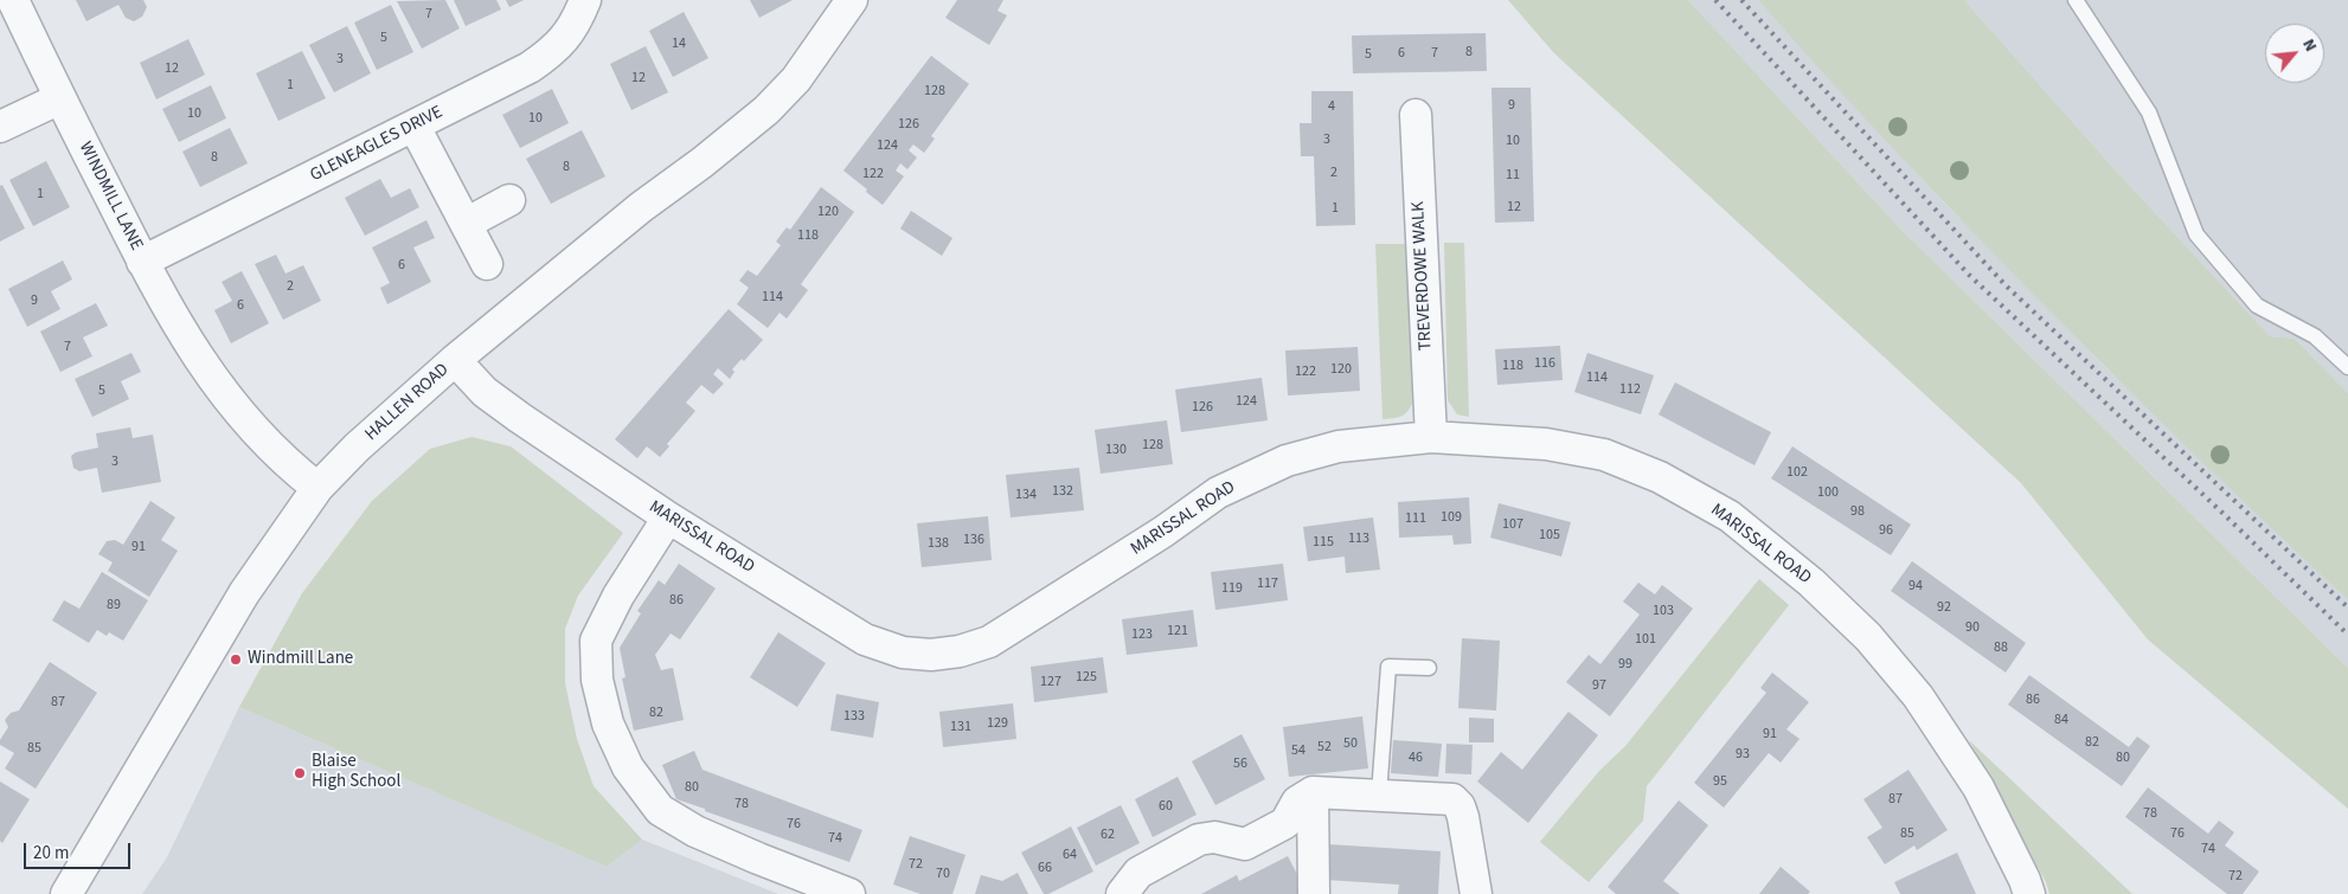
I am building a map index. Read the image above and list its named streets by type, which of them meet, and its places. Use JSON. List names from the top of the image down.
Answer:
{
  "streets": {
    "street": [
      "GLENEAGLES DRIVE",
      "WINDMILL LANE",
      "TREVERDOWE WALK",
      "HALLEN ROAD",
      "MARISSAL ROAD"
    ]
  },
  "crossings": [
    ["GLENEAGLES DRIVE", "WINDMILL LANE"],
    ["WINDMILL LANE", "HALLEN ROAD"],
    ["TREVERDOWE WALK", "MARISSAL ROAD"],
    ["HALLEN ROAD", "MARISSAL ROAD"]
  ],
  "places": ["Windmill Lane", "Blaise High School"],
  "house_numbers": [
    "7",
    "5",
    "14",
    "8",
    "6",
    "7",
    "5",
    "3",
    "12",
    "12",
    "1",
    "128",
    "9",
    "4",
    "10",
    "10",
    "126",
    "3",
    "10",
    "124",
    "8",
    "8",
    "2",
    "122",
    "11",
    "1",
    "12",
    "1",
    "120",
    "118",
    "6",
    "2",
    "114",
    "9",
    "6",
    "7",
    "116",
    "118",
    "120",
    "122",
    "114",
    "112",
    "5",
    "124",
    "126",
    "128",
    "130",
    "3",
    "102",
    "132",
    "100",
    "134",
    "98",
    "109",
    "111",
    "107",
    "96",
    "105",
    "113",
    "136",
    "115",
    "138",
    "91",
    "117",
    "94",
    "119",
    "86",
    "89",
    "92",
    "103",
    "90",
    "121",
    "123",
    "101",
    "88",
    "99",
    "125",
    "127",
    "97",
    "86",
    "87",
    "82",
    "133",
    "84",
    "129",
    "131",
    "91",
    "82",
    "50",
    "52",
    "85",
    "54",
    "93",
    "46",
    "80",
    "56",
    "95",
    "80",
    "87",
    "78",
    "60",
    "78",
    "76",
    "85",
    "76",
    "62",
    "74",
    "74",
    "64",
    "72",
    "66",
    "70",
    "72"
  ],
  "scale_bar": "20 m",
  "north": "top right"
}
